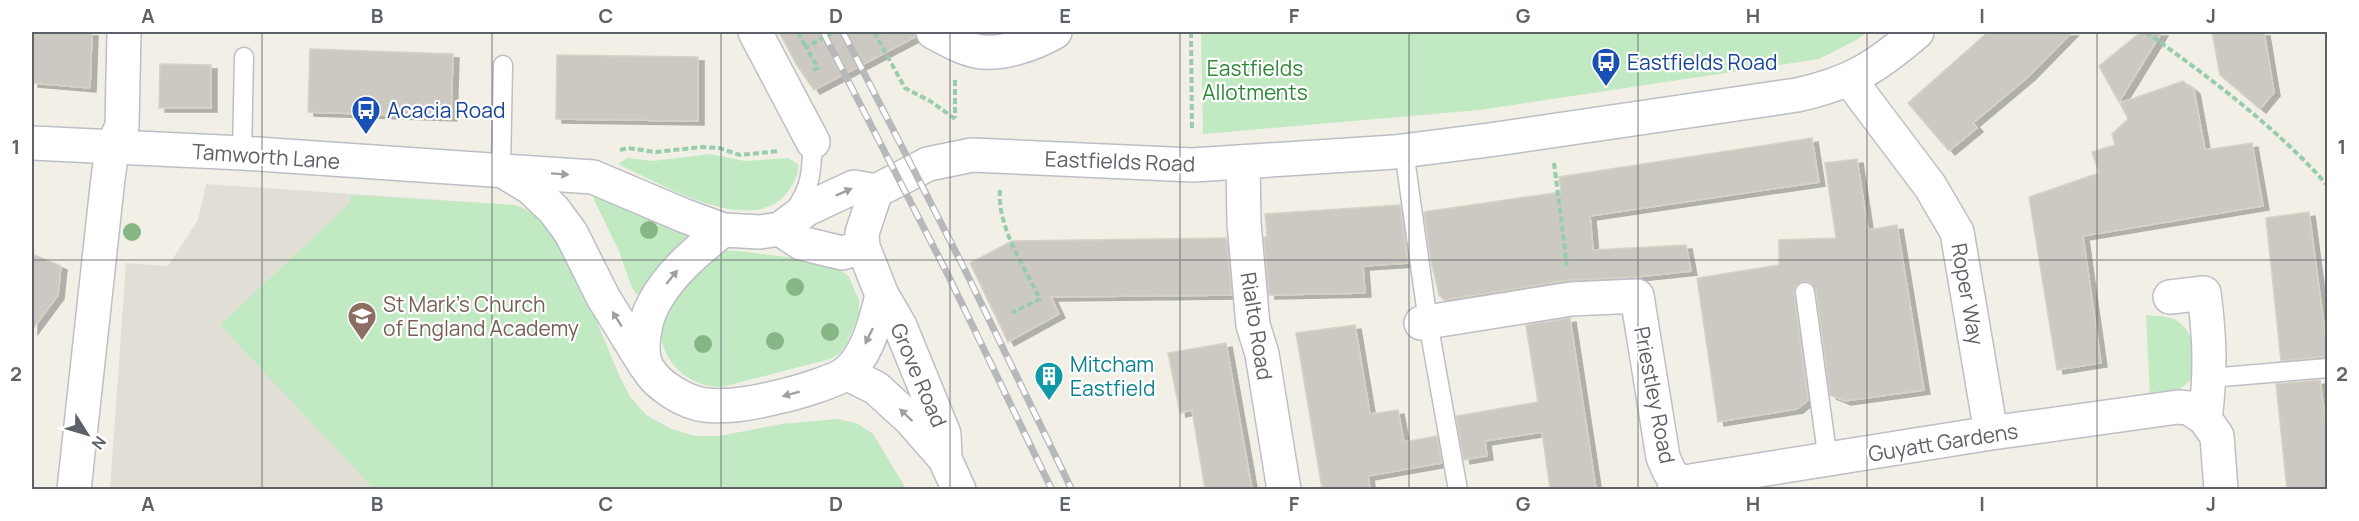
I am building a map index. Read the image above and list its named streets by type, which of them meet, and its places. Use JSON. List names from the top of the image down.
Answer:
{
  "streets": {
    "street": [
      "Tamworth Lane",
      "Eastfields Road",
      "Roper Way",
      "Rialto Road",
      "Grove Road",
      "Priestley Road",
      "Guyatt Gardens"
    ]
  },
  "crossings": [
    ["Tamworth Lane", "Grove Road"],
    ["Eastfields Road", "Roper Way"],
    ["Eastfields Road", "Rialto Road"],
    ["Roper Way", "Guyatt Gardens"],
    ["Priestley Road", "Guyatt Gardens"]
  ],
  "one_way": ["Grove Road"],
  "parks": ["Eastfields Allotments"],
  "places": {
    "bus stop": ["Eastfields Road", "Acacia Road"],
    "school or university": ["St Mark's Church of England Academy"],
    "building": ["Mitcham Eastfield"]
  },
  "north": "bottom right",
  "grid": {
    "columns": [
      "A",
      "B",
      "C",
      "D",
      "E",
      "F",
      "G",
      "H",
      "I",
      "J"
    ],
    "rows": ["1", "2"]
  }
}
